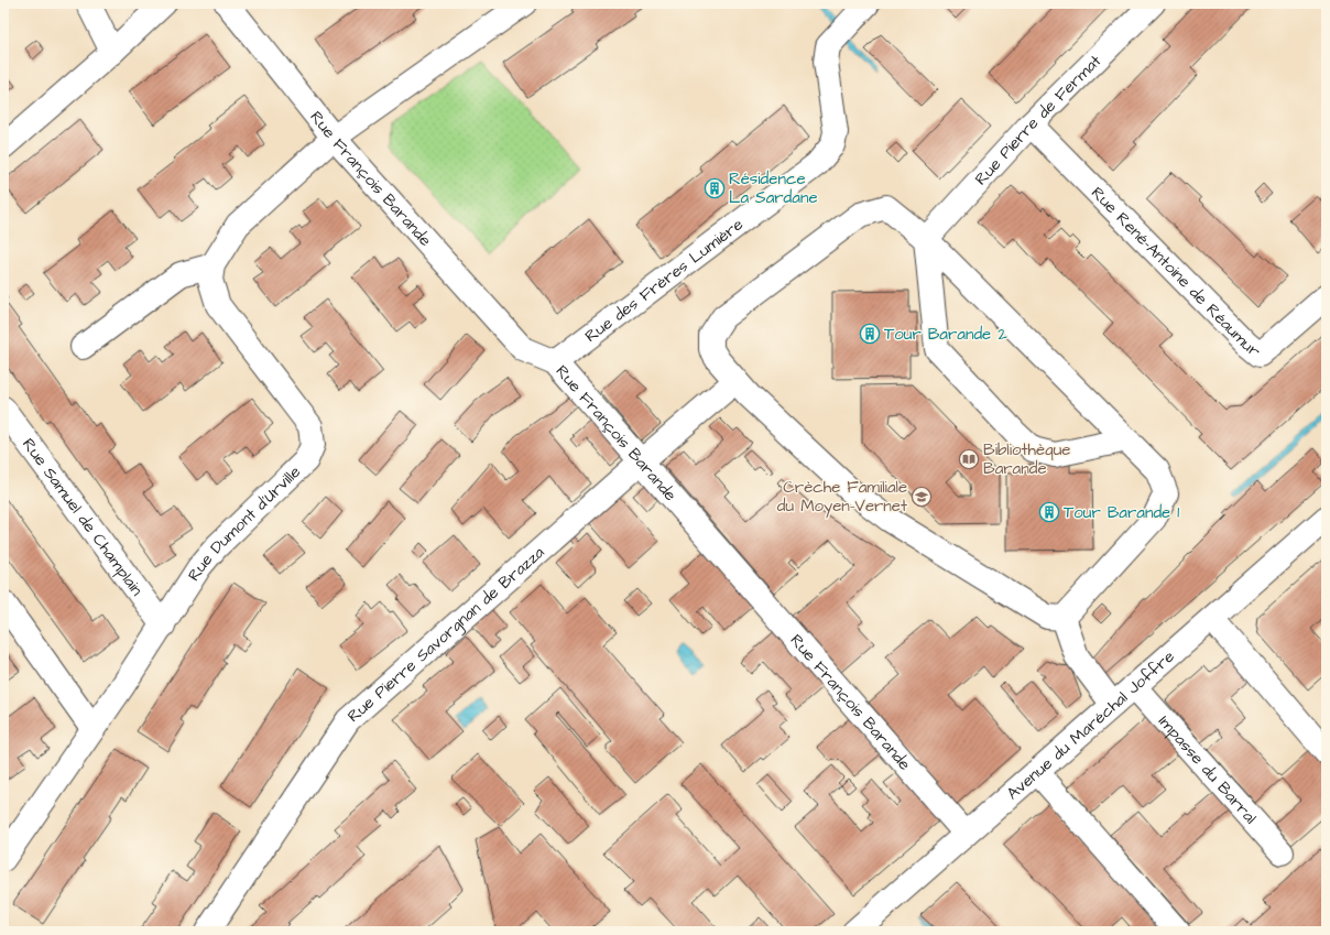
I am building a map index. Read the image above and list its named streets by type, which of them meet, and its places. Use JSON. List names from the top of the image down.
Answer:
{
  "streets": {
    "street": [
      "Rue Pierre de Fermat",
      "Rue François Barande",
      "Rue René-Antoine de Réaumur",
      "Rue des Frères Lumière",
      "Rue Samuel de Champlain",
      "Rue Dumont d'Urville",
      "Rue Pierre Savorgnan de Brazza",
      "Avenue du Maréchal Joffre",
      "Impasse du Barral"
    ]
  },
  "crossings": [
    ["Rue Pierre de Fermat", "Rue René-Antoine de Réaumur"],
    ["Rue François Barande", "Rue des Frères Lumière"],
    ["Rue François Barande", "Rue Pierre Savorgnan de Brazza"],
    ["Rue François Barande", "Avenue du Maréchal Joffre"],
    ["Rue Samuel de Champlain", "Rue Dumont d'Urville"],
    ["Avenue du Maréchal Joffre", "Impasse du Barral"]
  ],
  "places": {
    "building": ["Résidence La Sardane", "Tour Barande 2", "Tour Barande 1"],
    "library": ["Bibliothèque Barande"],
    "school or university": ["Crèche Familiale du Moyen-Vernet"]
  }
}
